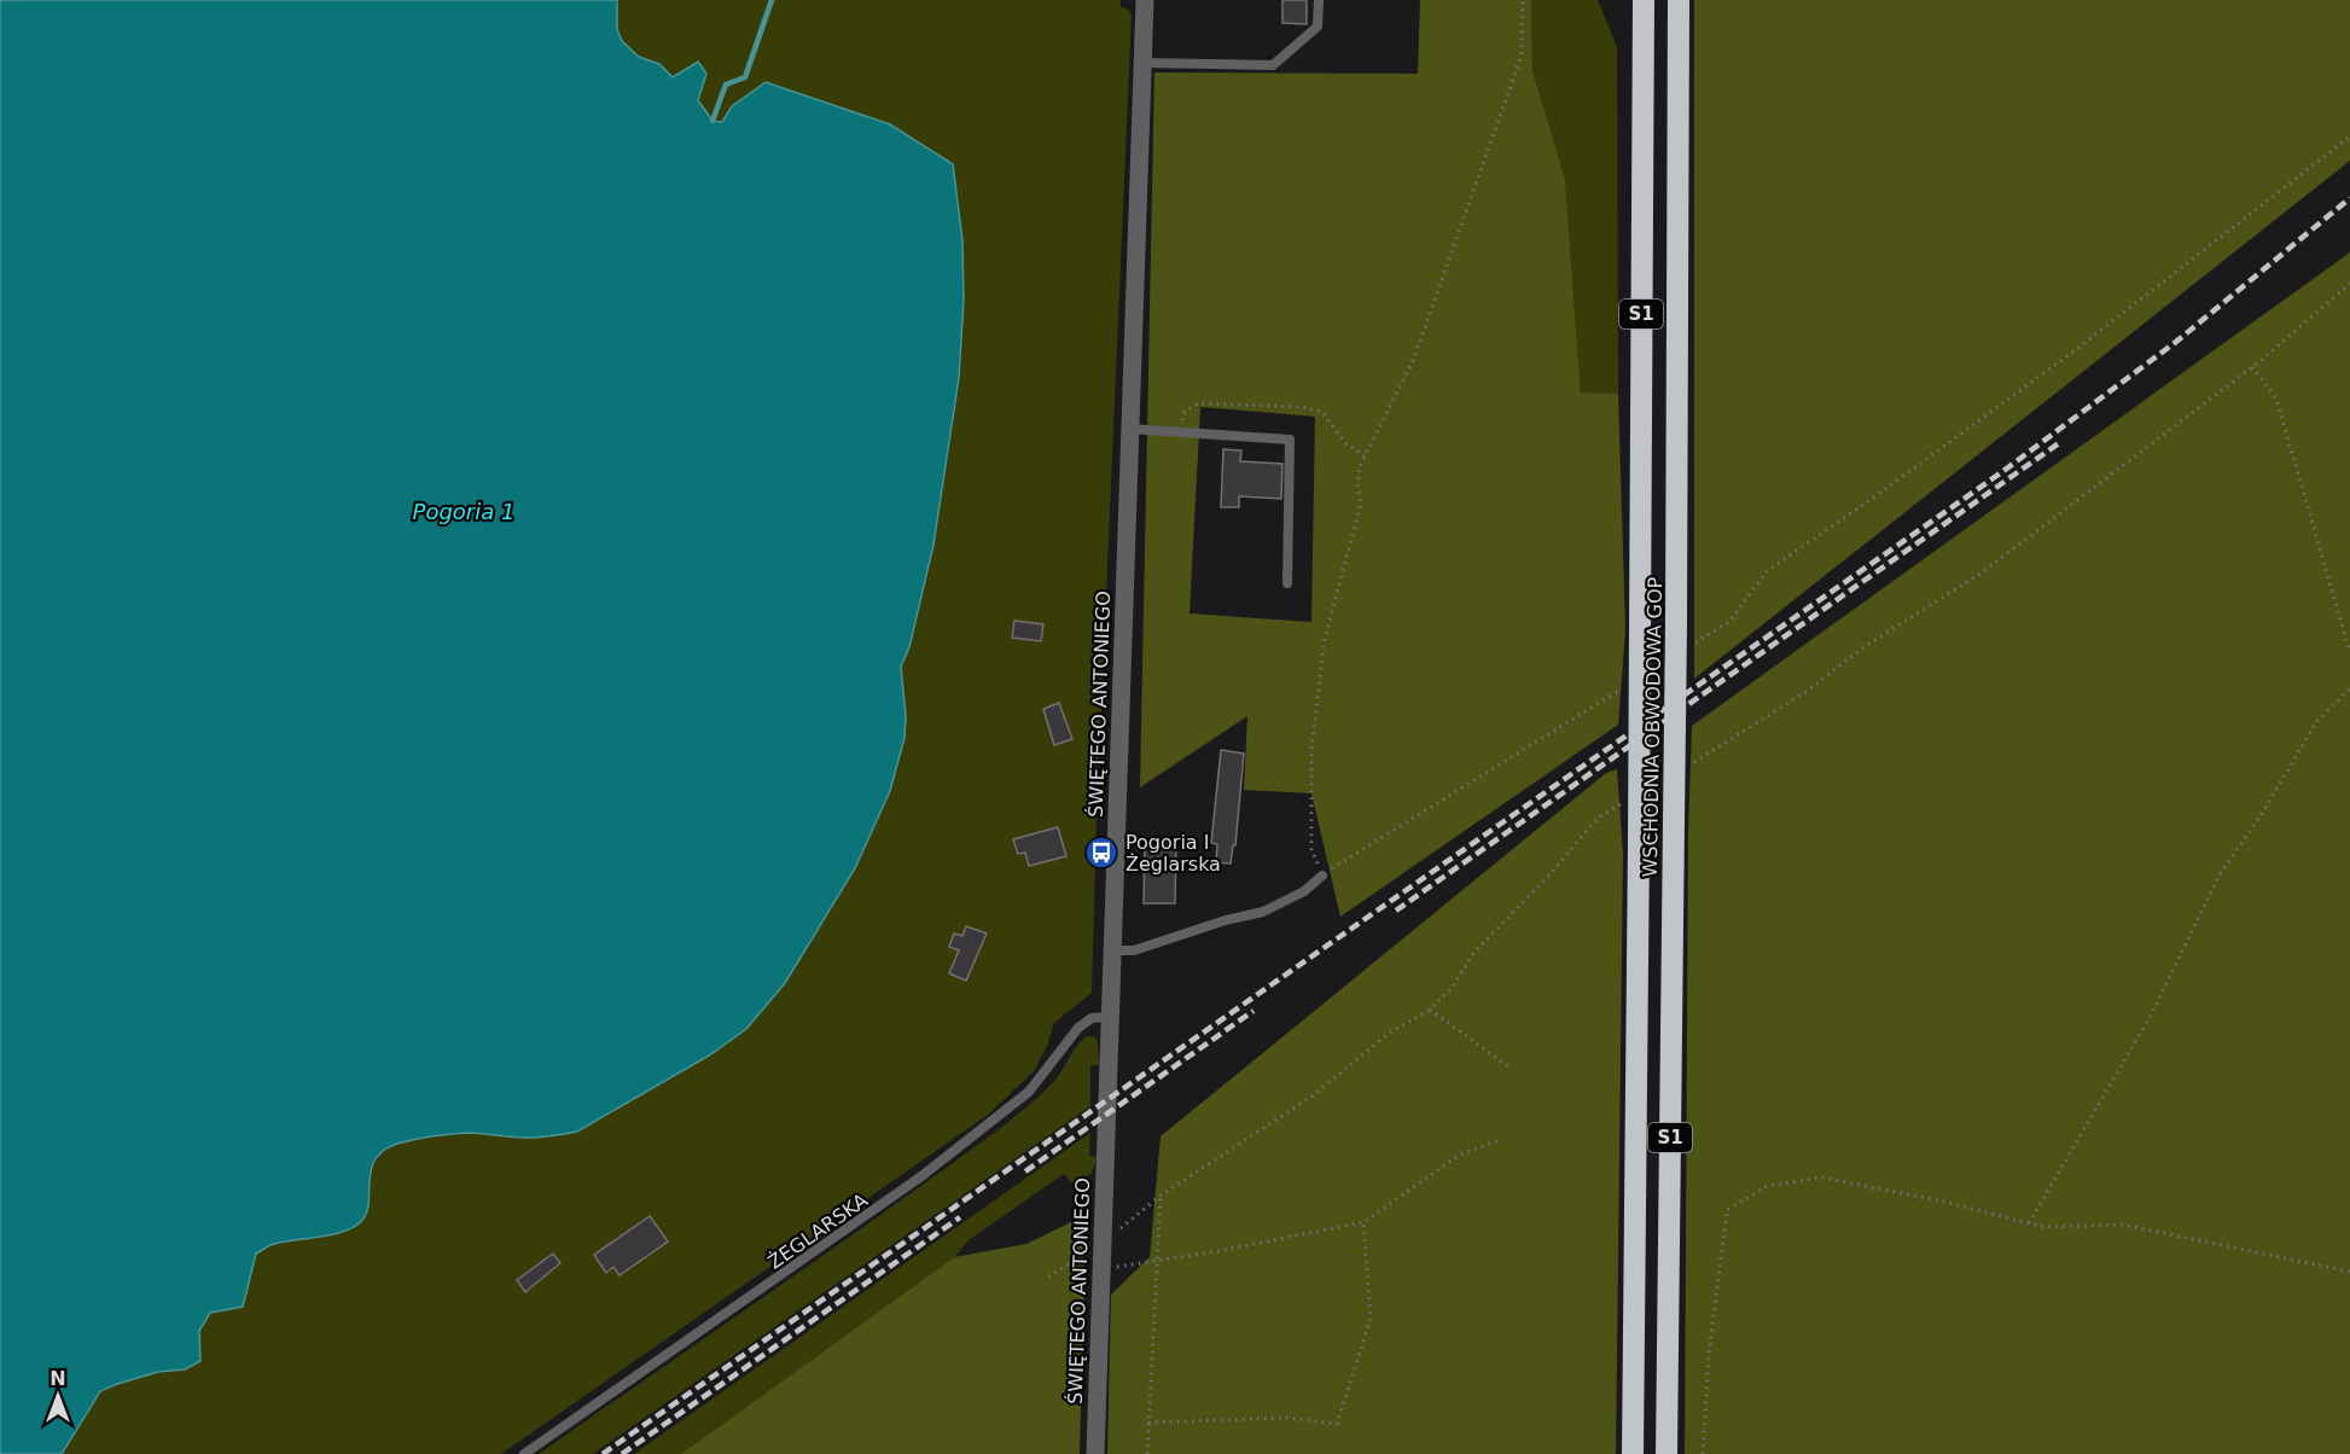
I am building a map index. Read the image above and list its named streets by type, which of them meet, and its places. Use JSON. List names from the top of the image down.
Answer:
{
  "streets": {
    "highway": ["S1", "WSCHODNIA OBWODOWA GOP"],
    "street": ["ŚWIĘTEGO ANTONIEGO"],
    "lane": ["ŻEGLARSKA"]
  },
  "crossings": [
    ["ŚWIĘTEGO ANTONIEGO", "ŻEGLARSKA"]
  ],
  "water": ["Pogoria 1"],
  "places": {
    "bus stop": ["Pogoria I Żeglarska"]
  },
  "north": "top"
}
